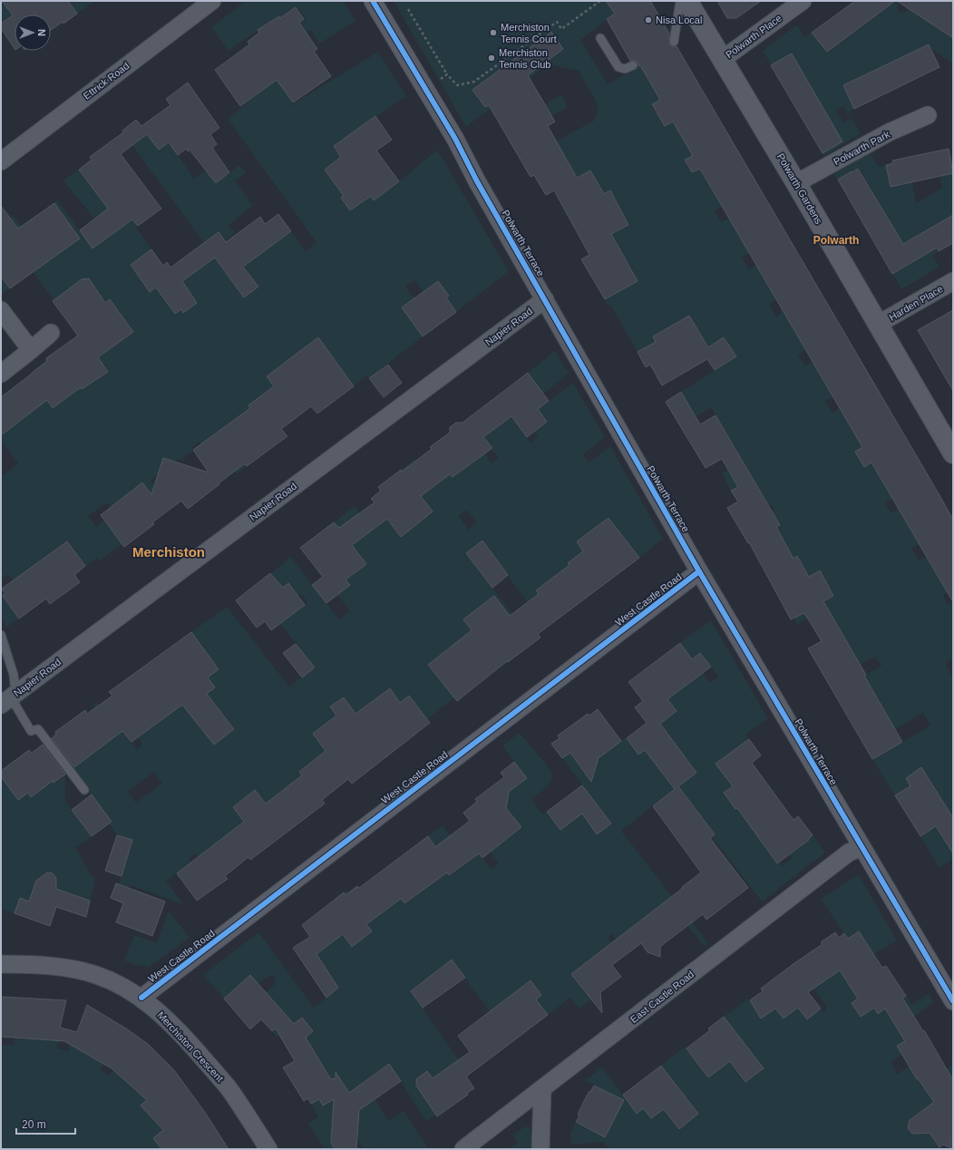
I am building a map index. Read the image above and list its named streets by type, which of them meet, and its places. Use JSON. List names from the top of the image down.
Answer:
{
  "streets": {
    "street": [
      "Polwarth Place",
      "Ettrick Road",
      "Polwarth Park",
      "Polwarth Gardens",
      "Polwarth Terrace",
      "Harden Place",
      "Napier Road",
      "West Castle Road",
      "East Castle Road",
      "Merchiston Crescent"
    ]
  },
  "crossings": [
    ["Polwarth Place", "Polwarth Gardens"],
    ["Polwarth Park", "Polwarth Gardens"],
    ["Polwarth Gardens", "Harden Place"],
    ["Polwarth Terrace", "Napier Road"],
    ["Polwarth Terrace", "West Castle Road"],
    ["Polwarth Terrace", "East Castle Road"],
    ["West Castle Road", "Merchiston Crescent"]
  ],
  "districts": ["Polwarth", "Merchiston"],
  "places": ["Nisa Local", "Merchiston Tennis Court", "Merchiston Tennis Club"],
  "scale_bar": "20 m",
  "north": "right"
}
